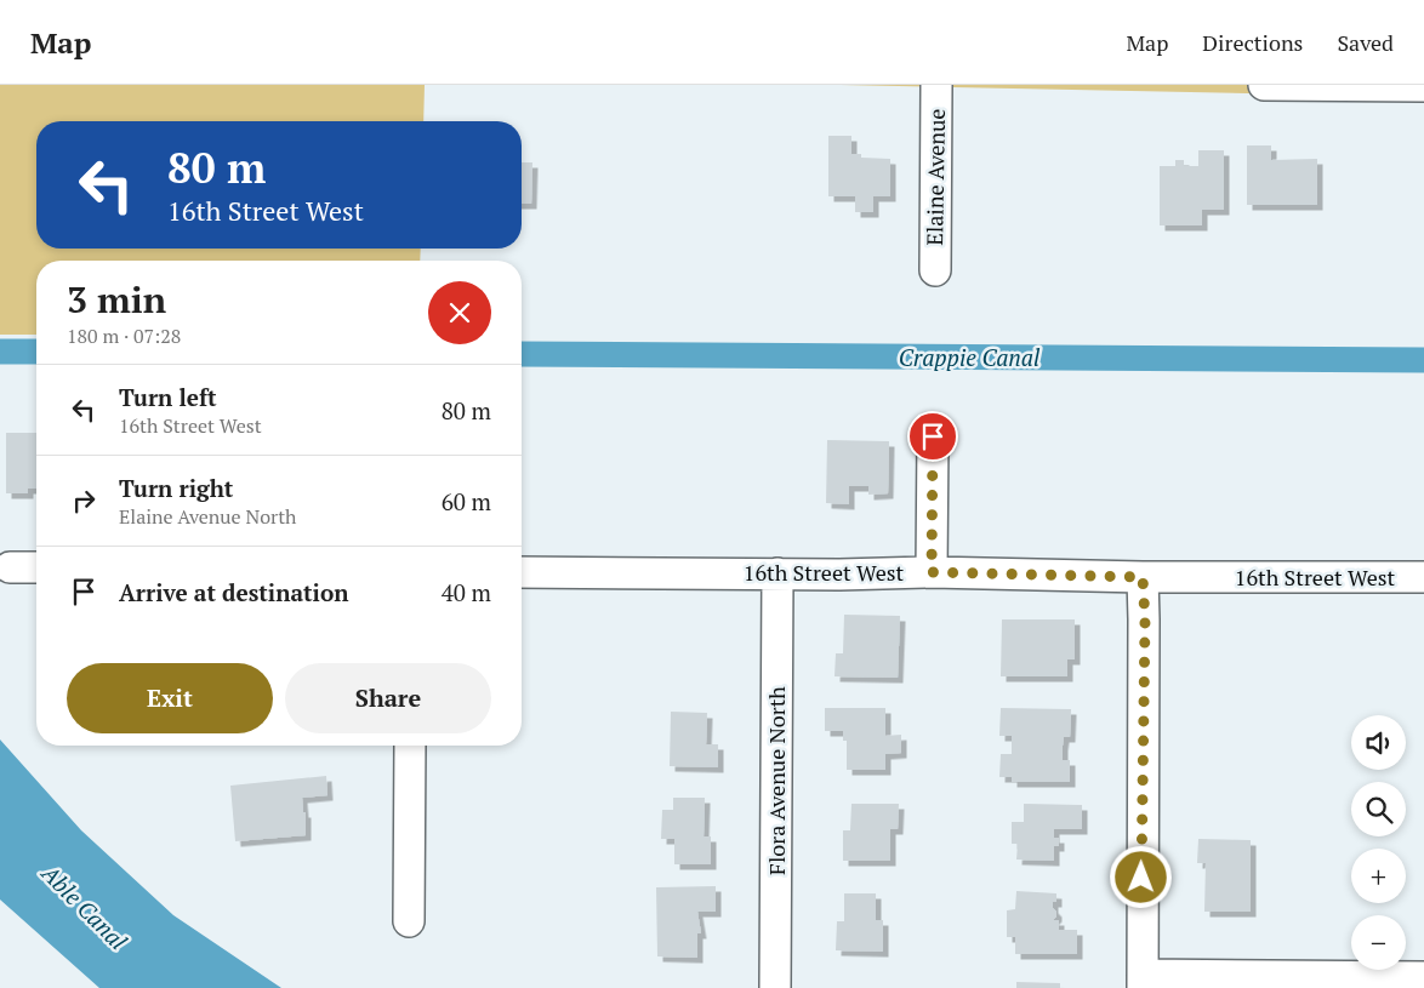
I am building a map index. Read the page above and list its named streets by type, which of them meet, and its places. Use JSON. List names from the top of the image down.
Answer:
{
  "streets": {
    "street": ["Elaine Avenue", "16th Street West", "Flora Avenue North"]
  },
  "crossings": [
    ["16th Street West", "Flora Avenue North"]
  ],
  "water": ["Crappie Canal", "Able Canal"],
  "page": {
    "header": "Map",
    "nav": ["Map", "Directions", "Saved"],
    "turn": ["80 m", "16th Street West"],
    "heading": ["3 min", "180 m · 07:28"],
    "list": [
      {
        "name": "Turn left",
        "note": "16th Street West",
        "value": "80 m"
      },
      {
        "name": "Turn right",
        "note": "Elaine Avenue North",
        "value": "60 m"
      },
      {
        "name": "Arrive at destination",
        "value": "40 m"
      }
    ],
    "buttons": ["Exit", "Share"],
    "map_buttons": ["+", "−"]
  }
}
